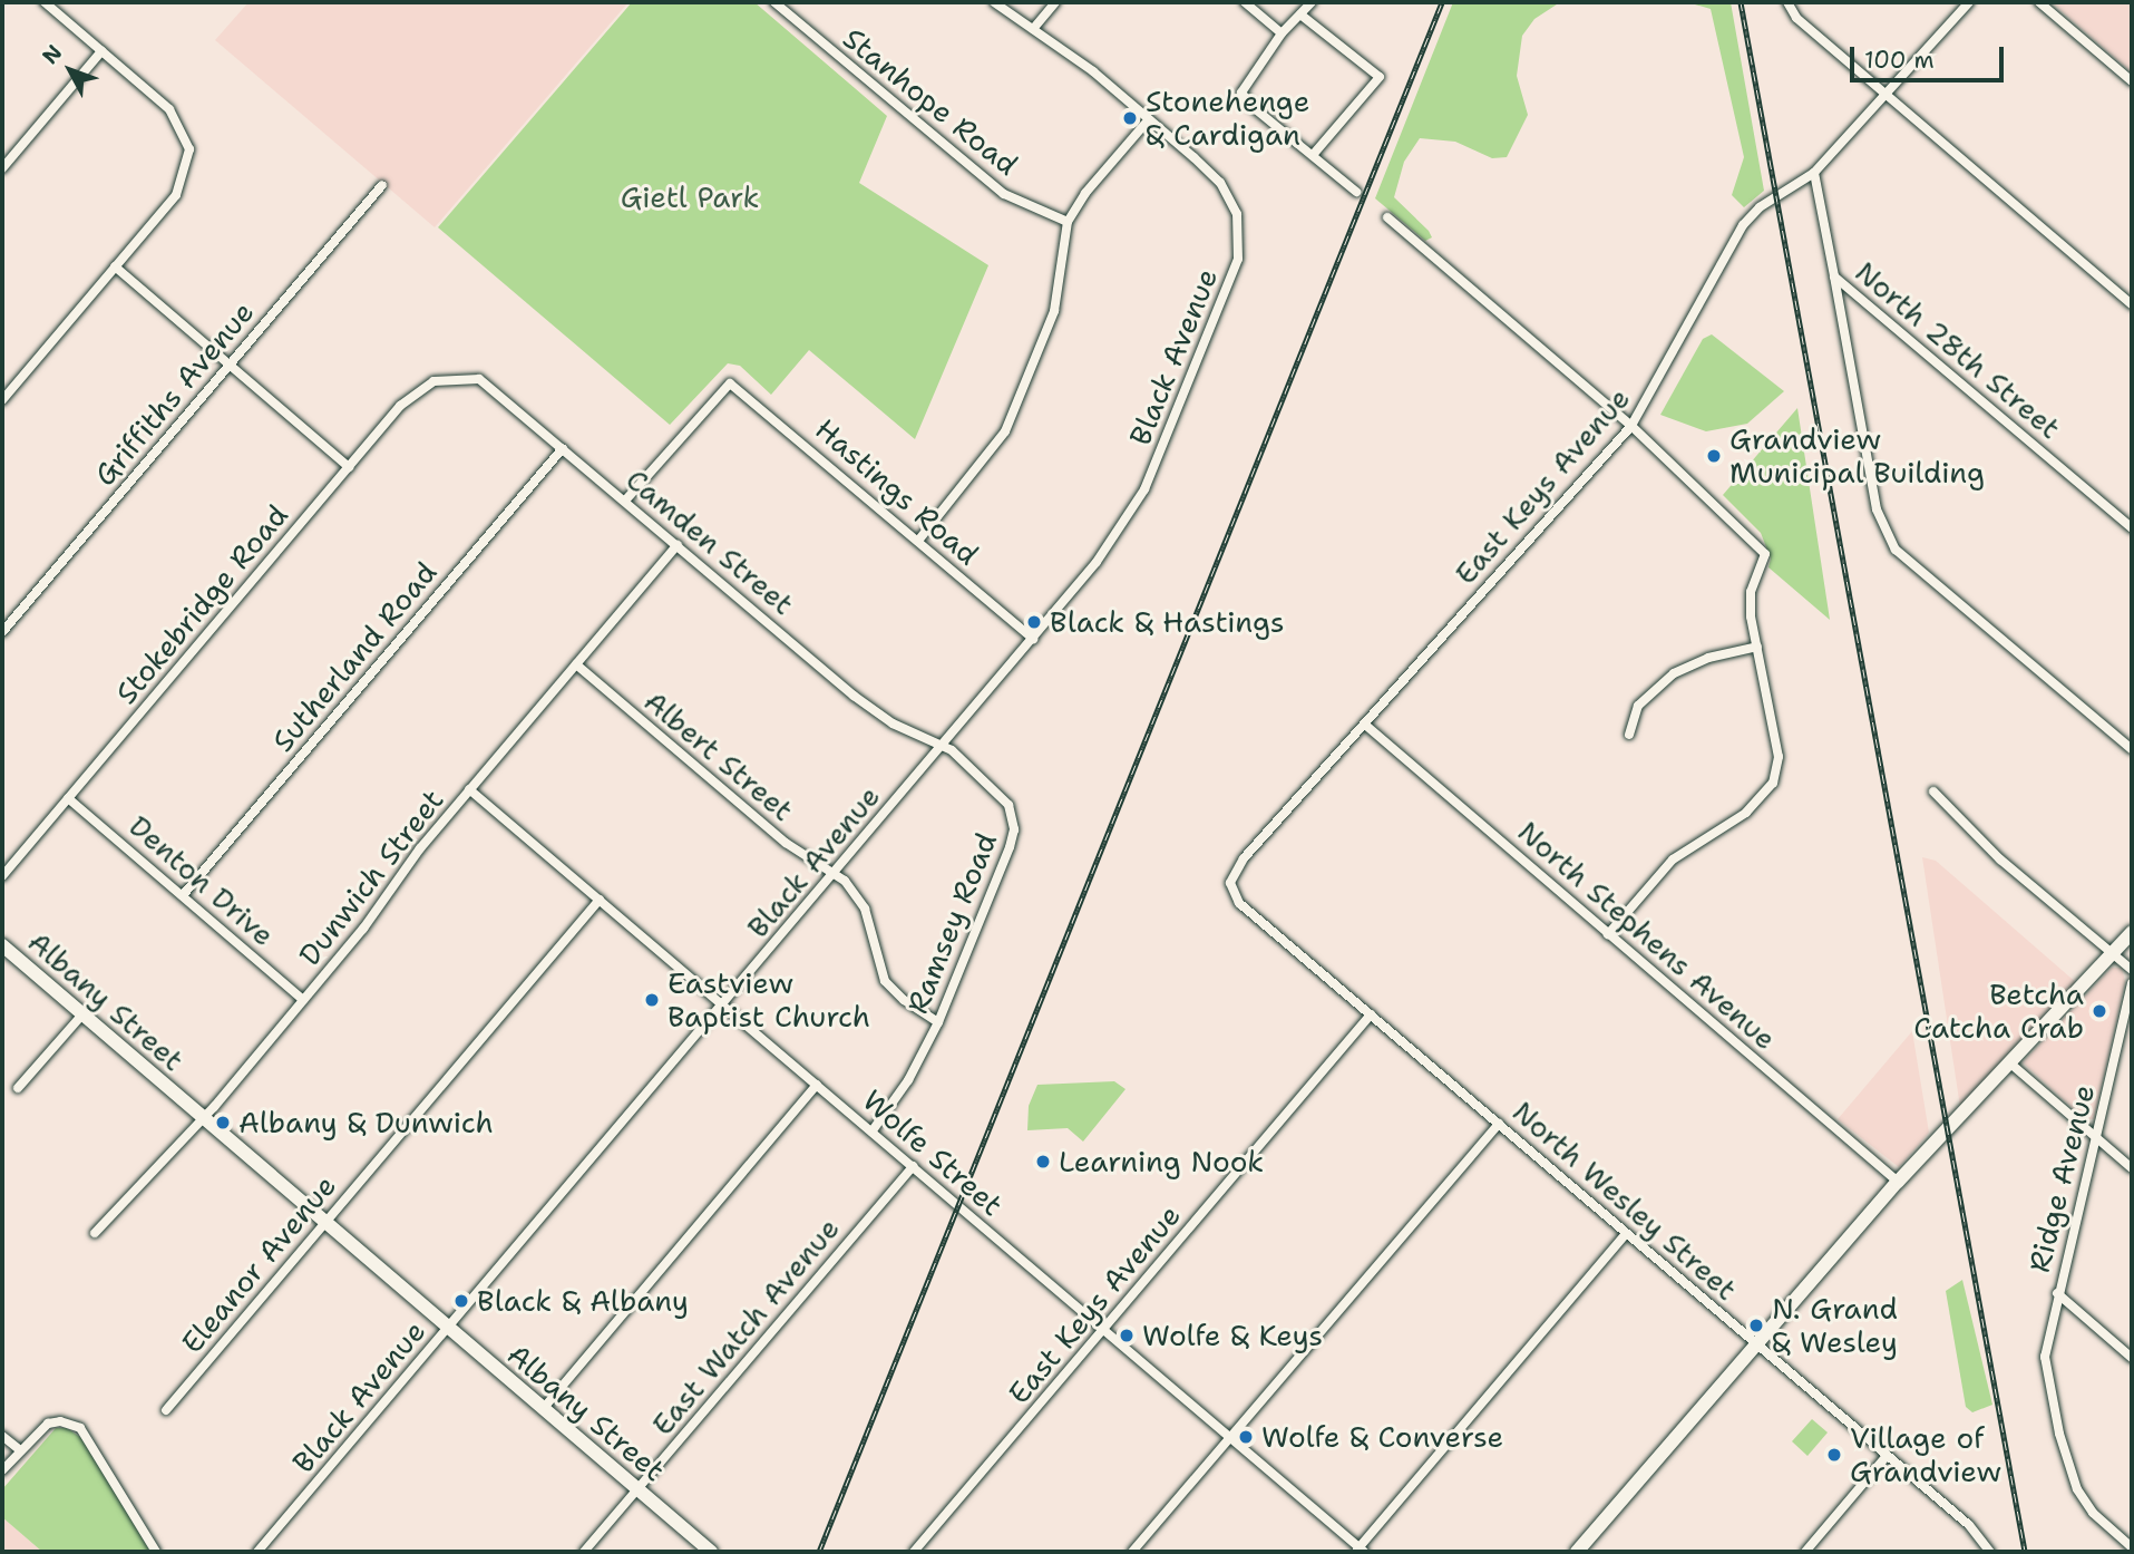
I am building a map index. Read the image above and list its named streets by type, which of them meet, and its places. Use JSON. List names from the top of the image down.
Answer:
{
  "streets": {
    "street": [
      "Stanhope Road",
      "North 28th Street",
      "Black Avenue",
      "Griffiths Avenue",
      "East Keys Avenue",
      "Hastings Road",
      "Camden Street",
      "Stokebridge Road",
      "Sutherland Road",
      "Albert Street",
      "Dunwich Street",
      "Denton Drive",
      "Ramsey Road",
      "North Stephens Avenue",
      "Albany Street",
      "Wolfe Street",
      "Ridge Avenue",
      "North Wesley Street",
      "Eleanor Avenue",
      "East Watch Avenue"
    ]
  },
  "crossings": [
    ["North 28th Street", "East Keys Avenue"],
    ["Black Avenue", "Hastings Road"],
    ["Black Avenue", "Camden Street"],
    ["Black Avenue", "Albert Street"],
    ["Black Avenue", "Ramsey Road"],
    ["Black Avenue", "Albany Street"],
    ["Black Avenue", "Wolfe Street"],
    ["East Keys Avenue", "North Stephens Avenue"],
    ["East Keys Avenue", "Wolfe Street"],
    ["East Keys Avenue", "North Wesley Street"],
    ["Hastings Road", "Camden Street"],
    ["Camden Street", "Stokebridge Road"],
    ["Camden Street", "Sutherland Road"],
    ["Camden Street", "Dunwich Street"],
    ["Camden Street", "Ramsey Road"],
    ["Stokebridge Road", "Denton Drive"],
    ["Sutherland Road", "Denton Drive"],
    ["Albert Street", "Dunwich Street"],
    ["Albert Street", "Ramsey Road"],
    ["Dunwich Street", "Denton Drive"],
    ["Dunwich Street", "Albany Street"],
    ["Dunwich Street", "Wolfe Street"],
    ["Ramsey Road", "Wolfe Street"],
    ["Albany Street", "Eleanor Avenue"],
    ["Albany Street", "East Watch Avenue"],
    ["Wolfe Street", "Eleanor Avenue"],
    ["Wolfe Street", "East Watch Avenue"]
  ],
  "parks": ["Gietl Park"],
  "places": [
    "Stonehenge & Cardigan",
    "Grandview Municipal Building",
    "Black & Hastings",
    "Eastview Baptist Church",
    "Betcha Catcha Crab",
    "Albany & Dunwich",
    "Learning Nook",
    "Black & Albany",
    "N. Grand & Wesley",
    "Wolfe & Keys",
    "Wolfe & Converse",
    "Village of Grandview"
  ],
  "scale_bar": "100 m",
  "north": "top left"
}
